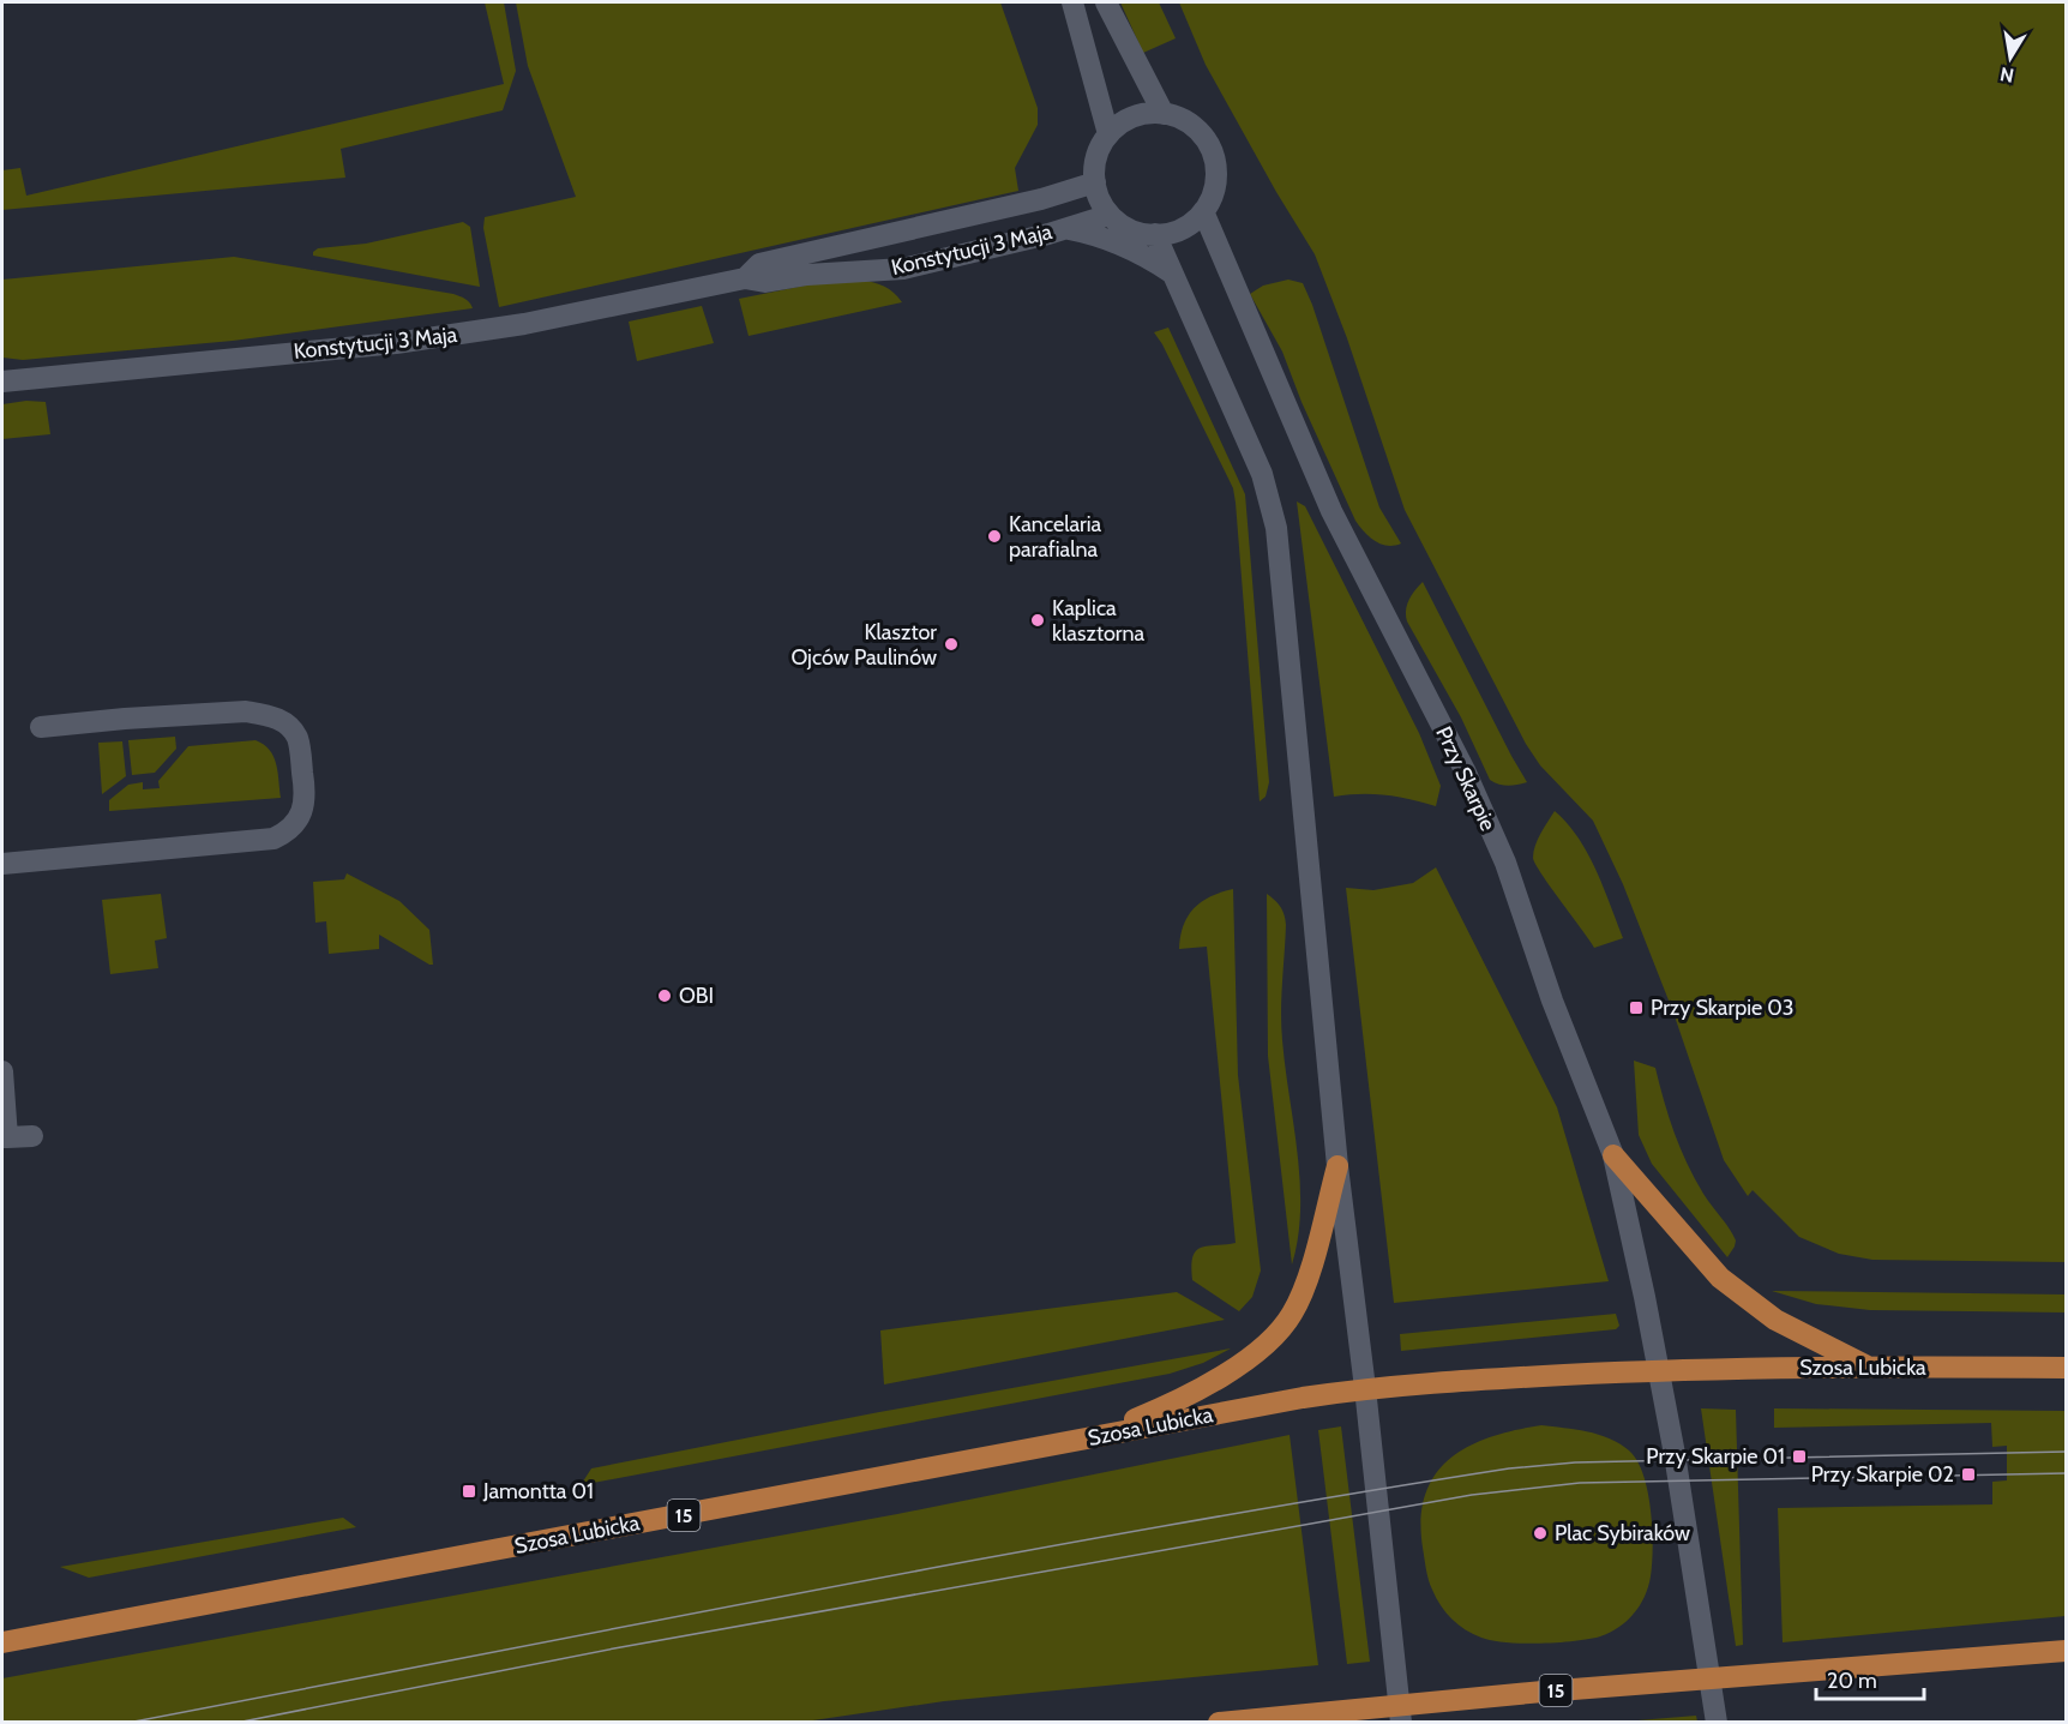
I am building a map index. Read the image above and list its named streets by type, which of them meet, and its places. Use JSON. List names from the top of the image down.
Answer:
{
  "streets": {
    "main road": ["Szosa Lubicka", "15"],
    "street": ["Konstytucji 3 Maja", "Przy Skarpie"]
  },
  "crossings": [
    ["Konstytucji 3 Maja", "Przy Skarpie"],
    ["Przy Skarpie", "Szosa Lubicka"],
    ["Przy Skarpie", "15"],
    ["Szosa Lubicka", "15"]
  ],
  "places": {
    "other": [
      "Kancelaria parafialna",
      "Kaplica klasztorna",
      "Klasztor Ojców Paulinów",
      "OBI",
      "Plac Sybiraków"
    ],
    "transit": [
      "Przy Skarpie 03",
      "Przy Skarpie 01",
      "Przy Skarpie 02",
      "Jamontta 01"
    ]
  },
  "scale_bar": "20 m",
  "north": "bottom"
}
